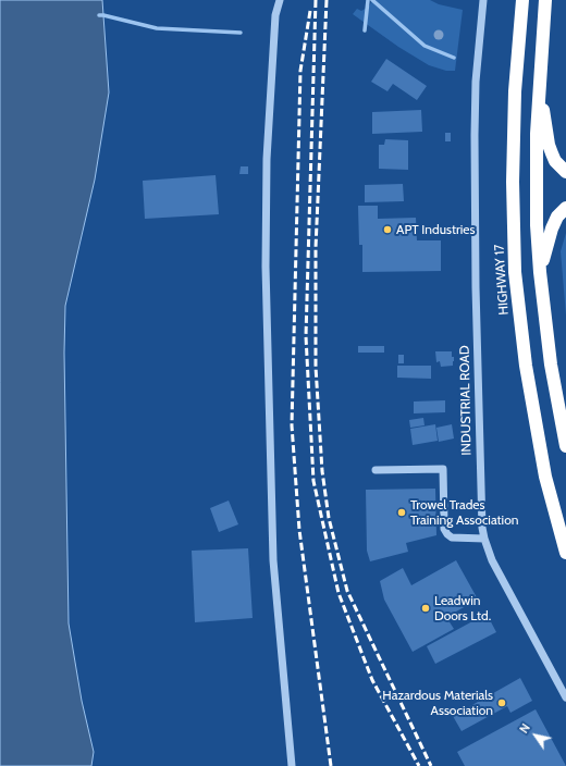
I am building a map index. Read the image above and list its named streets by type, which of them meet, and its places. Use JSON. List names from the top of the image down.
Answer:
{
  "streets": {
    "highway": ["HIGHWAY 17"],
    "street": ["INDUSTRIAL ROAD"]
  },
  "places": [
    "APT Industries",
    "Trowel Trades Training Association",
    "Leadwin Doors Ltd.",
    "Hazardous Materials Association"
  ],
  "north": "top left"
}
